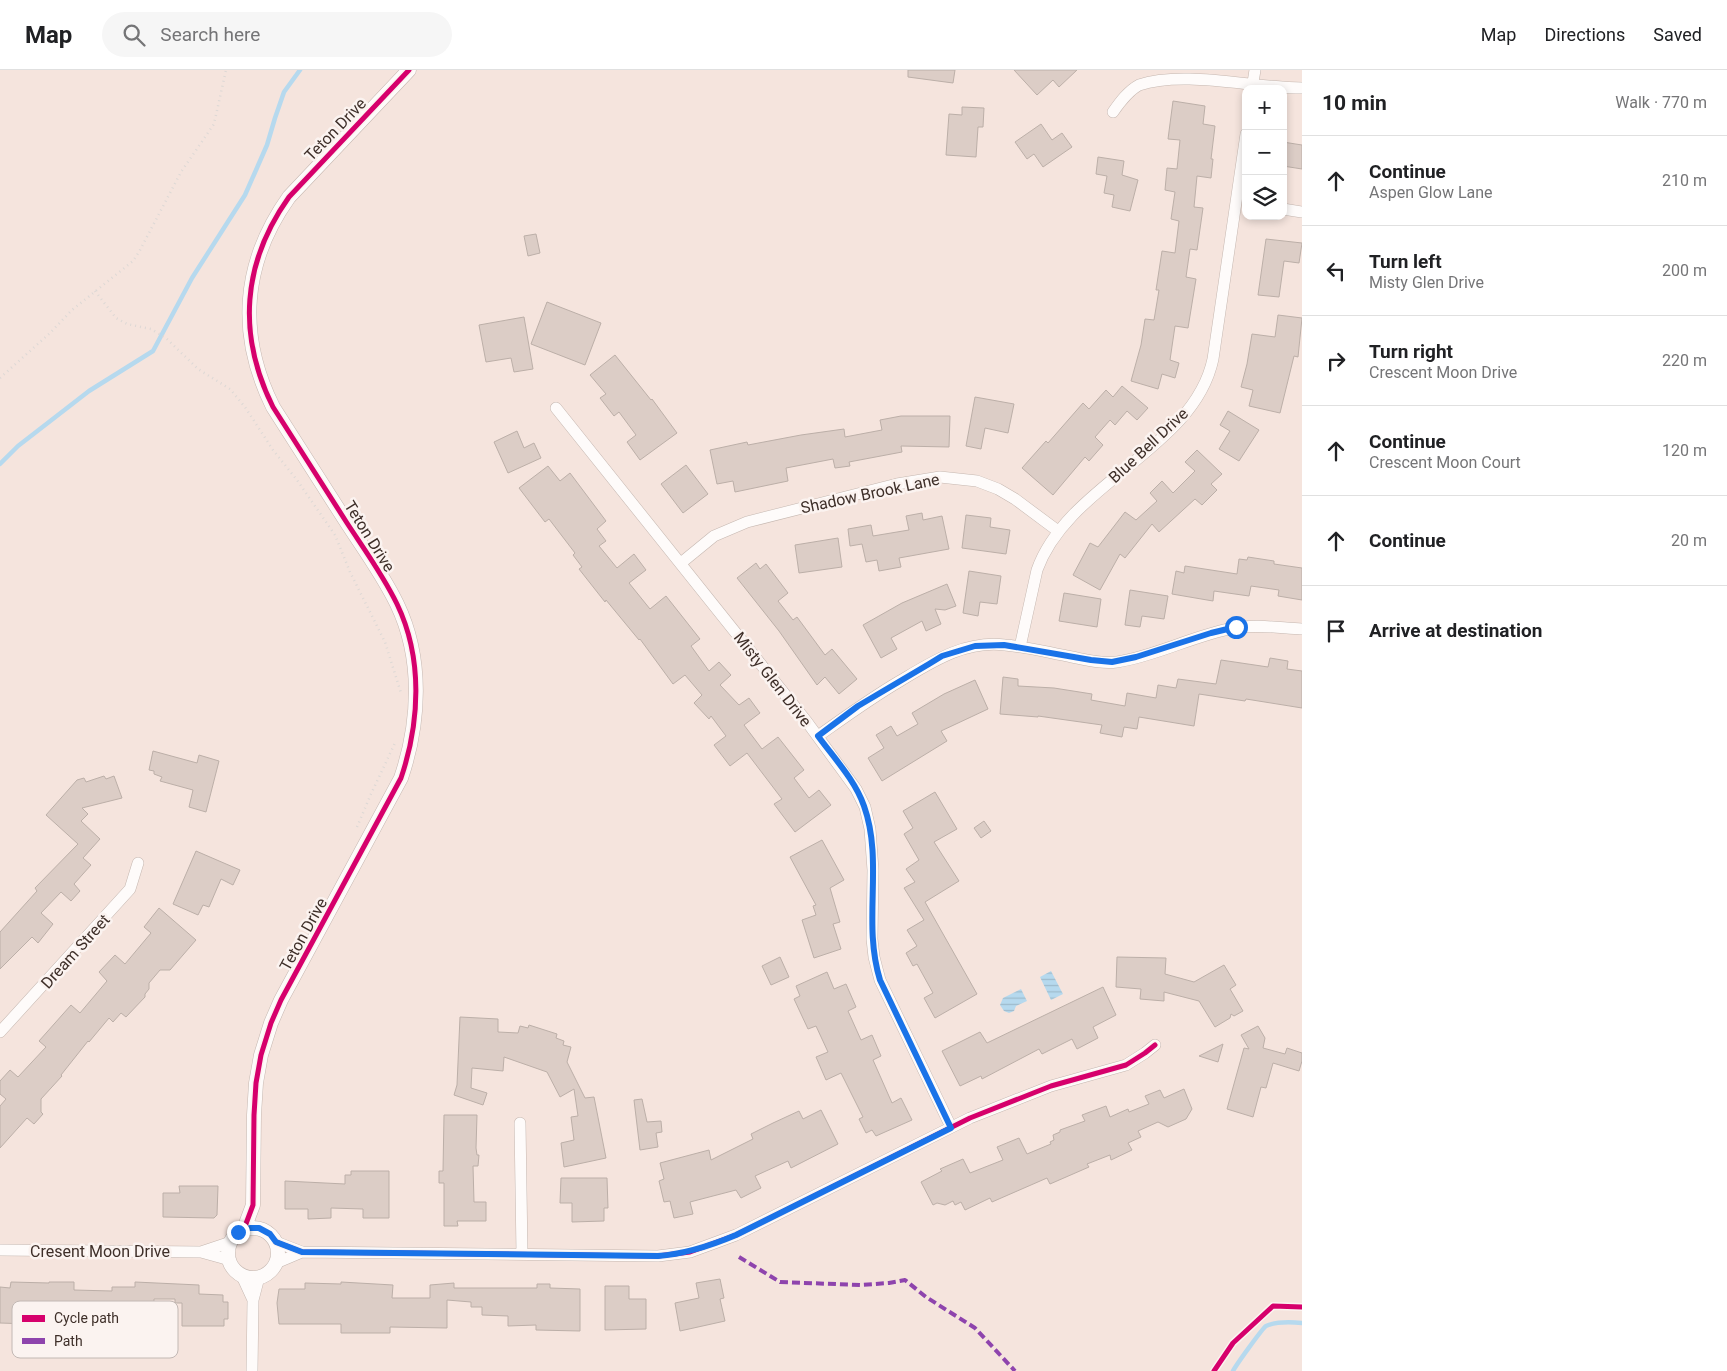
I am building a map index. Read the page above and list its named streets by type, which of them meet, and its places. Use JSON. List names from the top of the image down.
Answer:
{
  "streets": {
    "street": [
      "Teton Drive",
      "Blue Bell Drive",
      "Shadow Brook Lane",
      "Misty Glen Drive",
      "Dream Street",
      "Cresent Moon Drive"
    ]
  },
  "crossings": [
    ["Teton Drive", "Cresent Moon Drive"],
    ["Blue Bell Drive", "Shadow Brook Lane"],
    ["Shadow Brook Lane", "Misty Glen Drive"]
  ],
  "legend": ["Cycle path", "Path"],
  "page": {
    "header": "Map",
    "search": "Search here",
    "nav": ["Map", "Directions", "Saved"],
    "heading": ["10 min", "Walk · 770 m"],
    "map_buttons": ["+", "−"],
    "list": [
      ["Continue", "Aspen Glow Lane", "210 m"],
      ["Turn left", "Misty Glen Drive", "200 m"],
      ["Turn right", "Crescent Moon Drive", "220 m"],
      ["Continue", "Crescent Moon Court", "120 m"],
      ["Continue", "20 m"],
      "Arrive at destination"
    ]
  }
}
